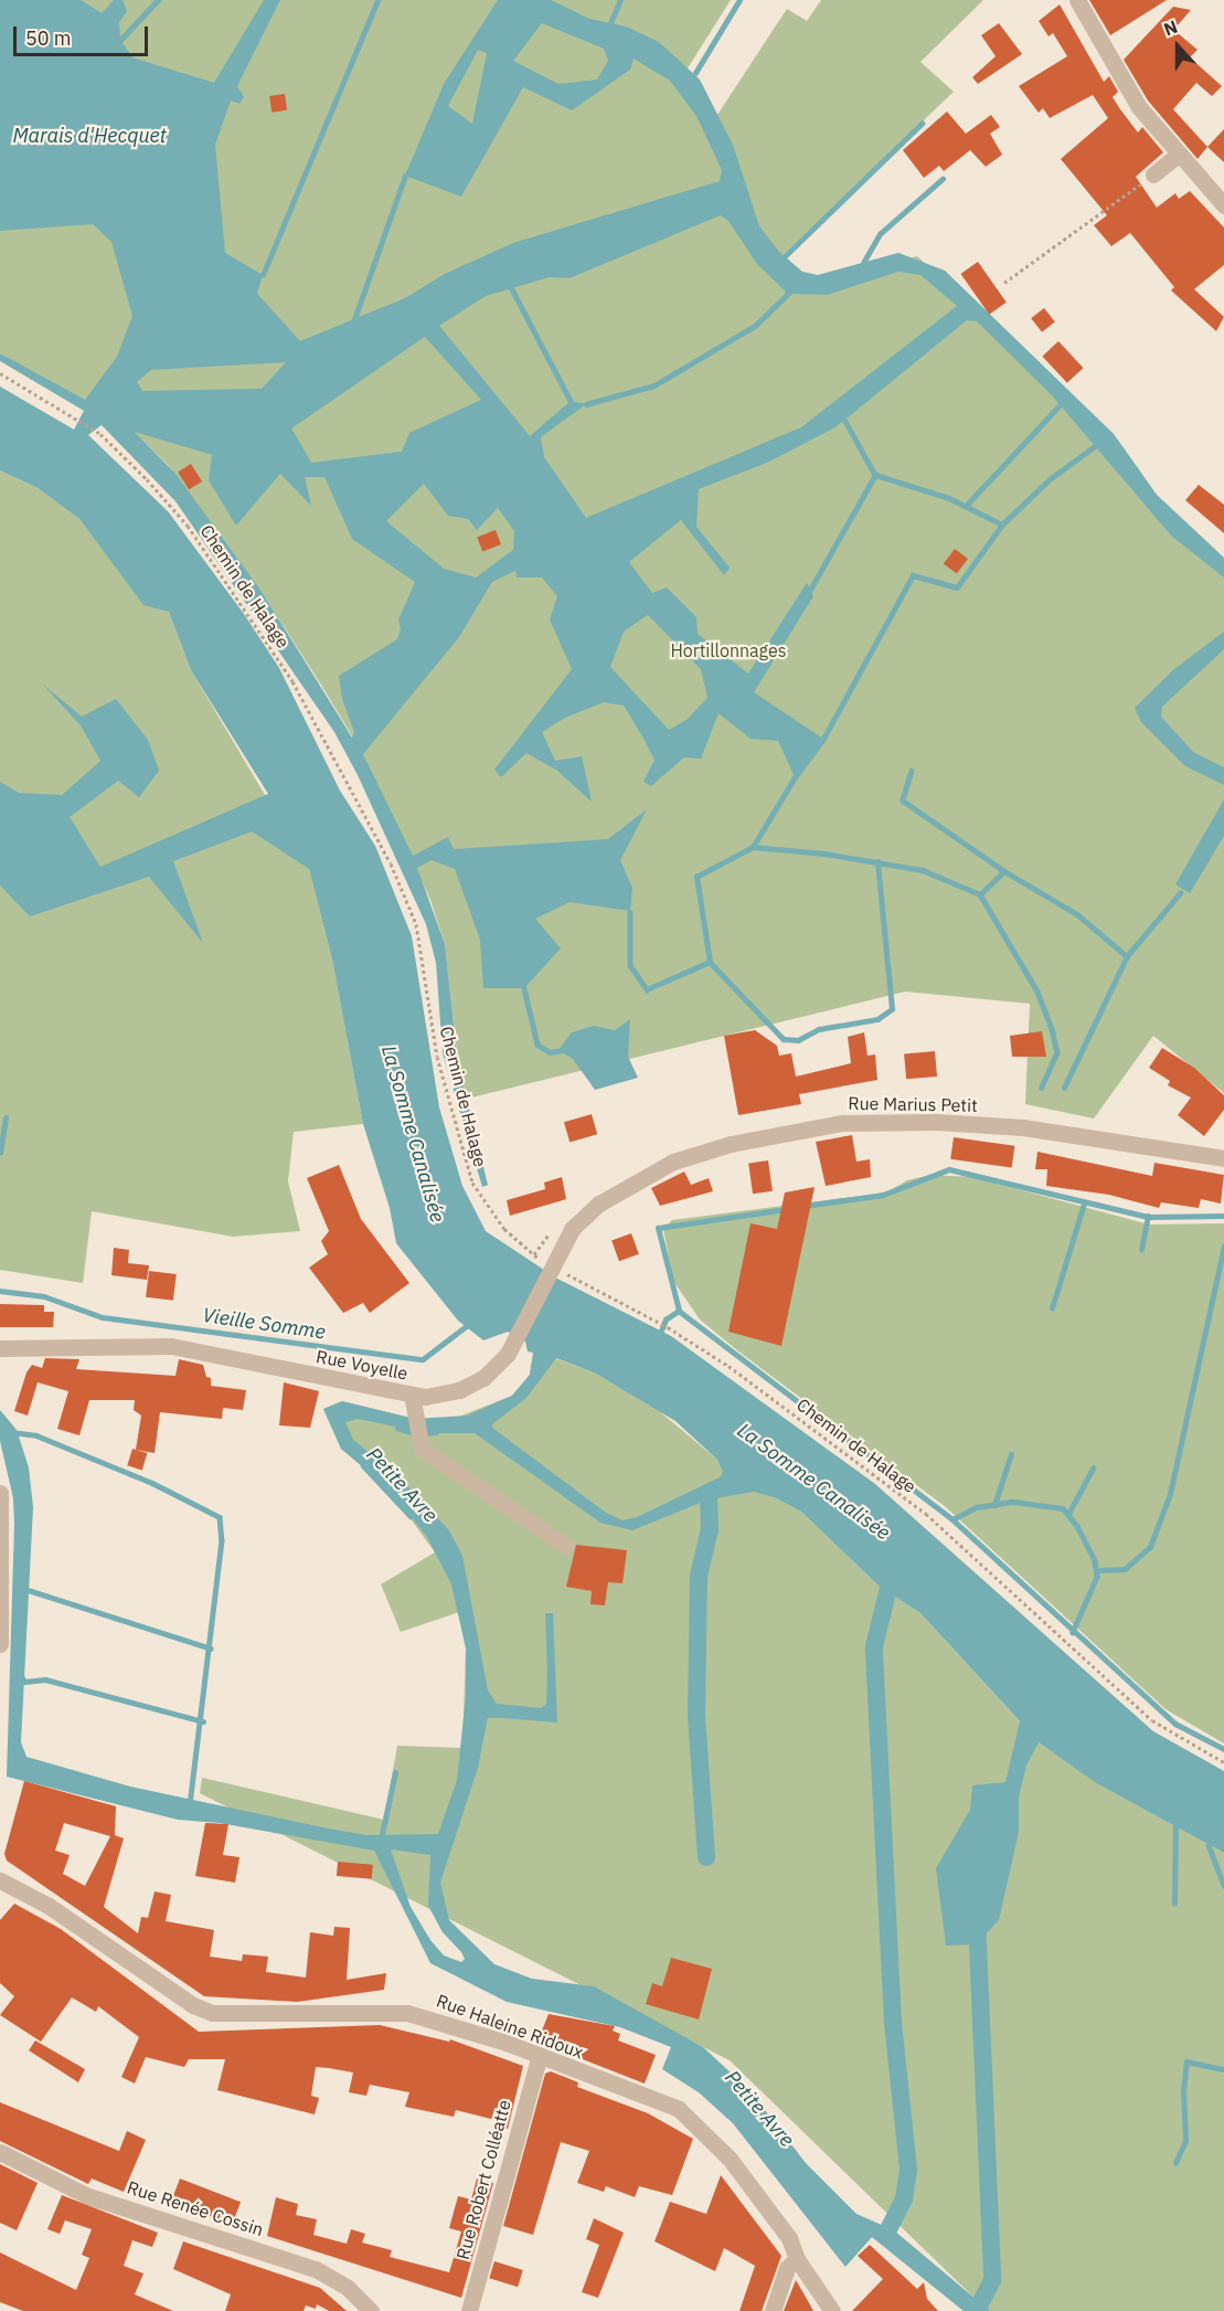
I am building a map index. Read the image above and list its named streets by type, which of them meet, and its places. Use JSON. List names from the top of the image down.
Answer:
{
  "streets": {
    "street": [
      "Rue Marius Petit",
      "Rue Voyelle",
      "Rue Haleine Ridoux",
      "Rue Robert Colléatte",
      "Rue Renée Cossin"
    ],
    "path": ["Chemin de Halage"]
  },
  "crossings": [
    ["Chemin de Halage", "Rue Marius Petit"],
    ["Rue Marius Petit", "Rue Voyelle"],
    ["Rue Haleine Ridoux", "Rue Robert Colléatte"]
  ],
  "water": [
    "Marais d'Hecquet",
    "La Somme Canalisée",
    "Vieille Somme",
    "Petite Avre"
  ],
  "parks": ["Hortillonnages"],
  "scale_bar": "50 m",
  "north": "top"
}
